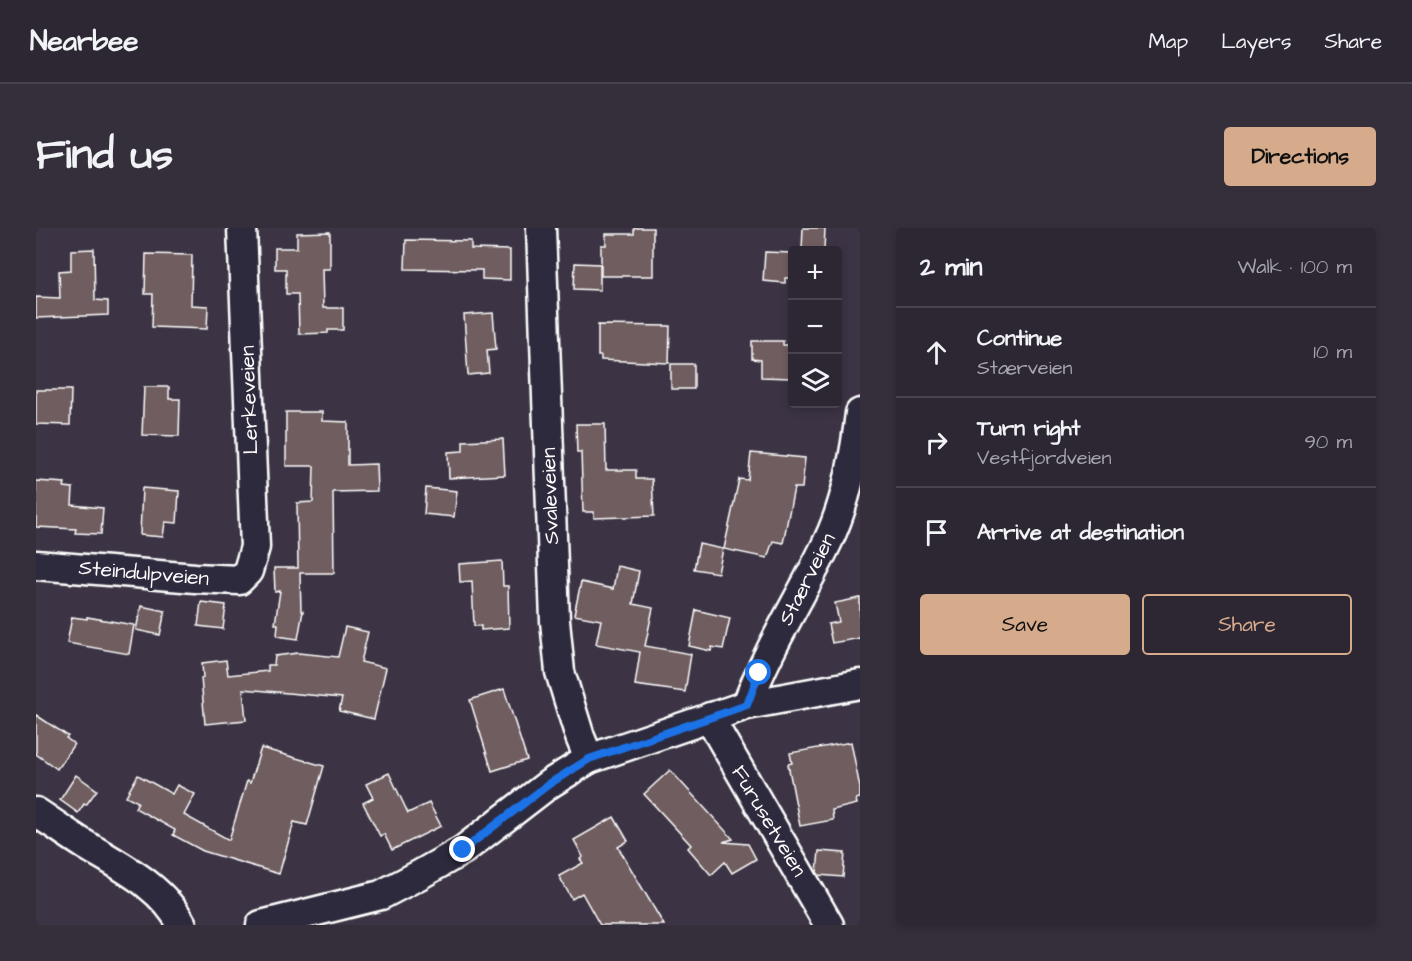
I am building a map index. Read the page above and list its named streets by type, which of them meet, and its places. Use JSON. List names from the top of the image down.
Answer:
{
  "streets": {
    "street": [
      "Lerkeveien",
      "Svaleveien",
      "Steindulpveien",
      "Stærveien",
      "Furusetveien"
    ]
  },
  "crossings": [
    ["Lerkeveien", "Steindulpveien"]
  ],
  "page": {
    "header": "Nearbee",
    "nav": ["Map", "Layers", "Share"],
    "title": "Find us",
    "buttons": [
      "Directions",
      ["Save", "Share"]
    ],
    "heading": ["2 min", "Walk · 100 m"],
    "map_buttons": ["+", "−"],
    "list": [
      ["Continue", "Stærveien", "10 m"],
      ["Turn right", "Vestfjordveien", "90 m"],
      "Arrive at destination"
    ]
  }
}
